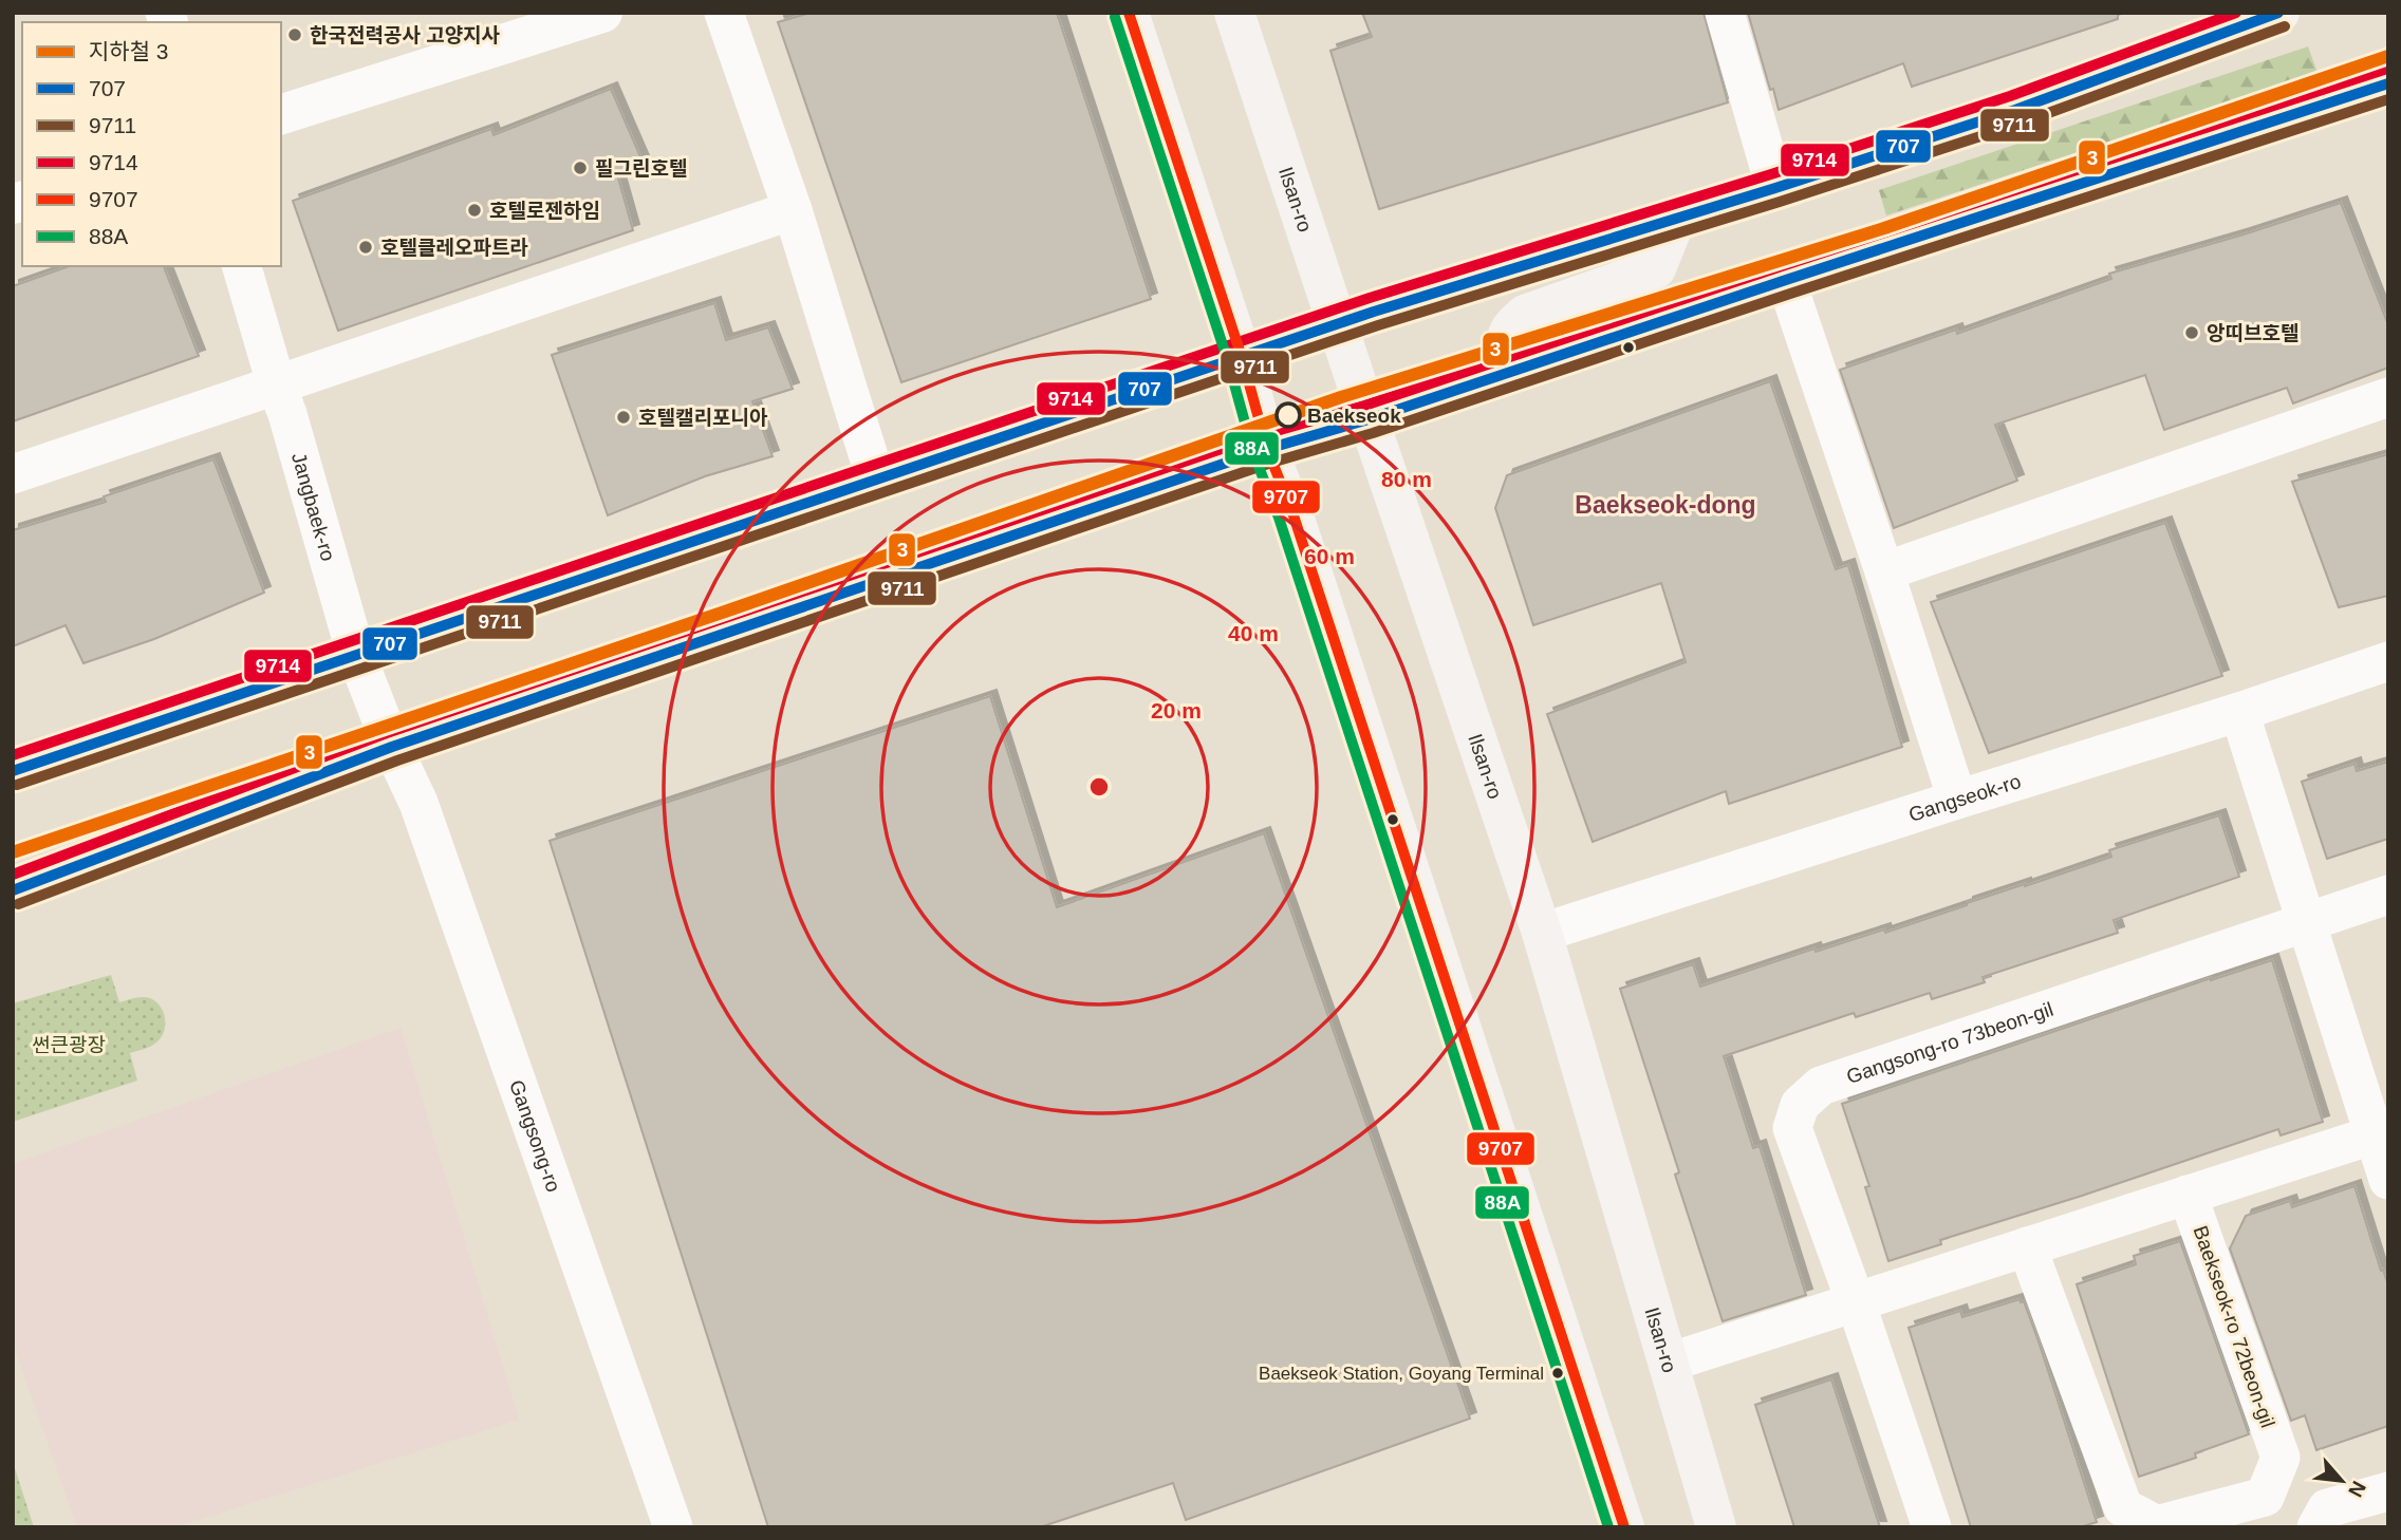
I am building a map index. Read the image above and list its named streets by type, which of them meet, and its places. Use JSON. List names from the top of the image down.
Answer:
{
  "streets": {
    "main road": ["Ilsan-ro"],
    "street": [
      "Jangbaek-ro",
      "Gangseok-ro",
      "Gangsong-ro 73beon-gil",
      "Gangsong-ro",
      "Baekseok-ro 72beon-gil"
    ]
  },
  "crossings": [
    ["Ilsan-ro", "Gangseok-ro"],
    ["Jangbaek-ro", "Gangsong-ro"]
  ],
  "districts": ["Baekseok-dong"],
  "parks": ["썬큰광장"],
  "places": [
    "한국전력공사 고양지사",
    "필그린호텔",
    "호텔로젠하임",
    "호텔클레오파트라",
    "앙띠브호텔",
    "Baekseok",
    "호텔캘리포니아",
    "Baekseok Station, Goyang Terminal"
  ],
  "lines": [
    "transit line 707",
    "transit line 9714",
    "transit line 9707",
    "transit line 88A",
    "transit line 9711",
    "metro line 3"
  ],
  "legend": [
    "지하철 3",
    "707",
    "9711",
    "9714",
    "9707",
    "88A"
  ],
  "north": "bottom right",
  "rings": [
    "80 m",
    "60 m",
    "40 m",
    "20 m"
  ]
}
